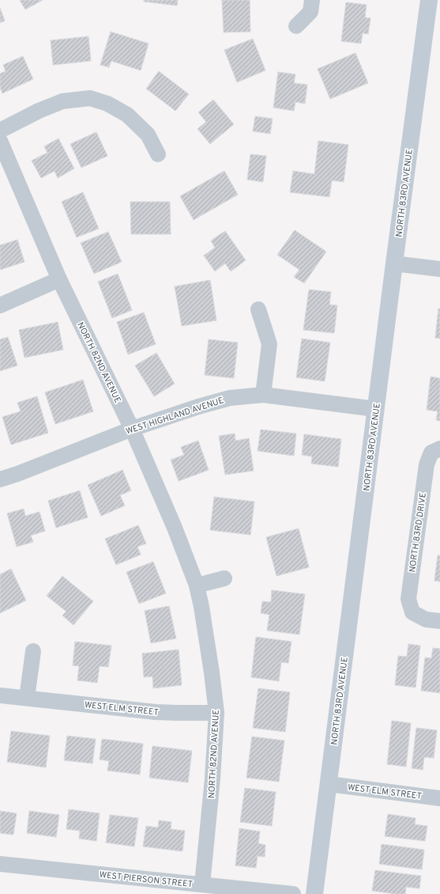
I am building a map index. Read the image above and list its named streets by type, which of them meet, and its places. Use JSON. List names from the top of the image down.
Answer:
{
  "streets": {
    "main road": ["NORTH 83RD AVENUE"],
    "street": [
      "NORTH 82ND AVENUE",
      "WEST HIGHLAND AVENUE",
      "NORTH 83RD DRIVE",
      "WEST ELM STREET",
      "WEST PIERSON STREET"
    ]
  },
  "crossings": [
    ["NORTH 83RD AVENUE", "WEST HIGHLAND AVENUE"],
    ["NORTH 83RD AVENUE", "WEST ELM STREET"],
    ["NORTH 82ND AVENUE", "WEST HIGHLAND AVENUE"],
    ["NORTH 82ND AVENUE", "WEST ELM STREET"],
    ["NORTH 82ND AVENUE", "WEST PIERSON STREET"]
  ]
}
